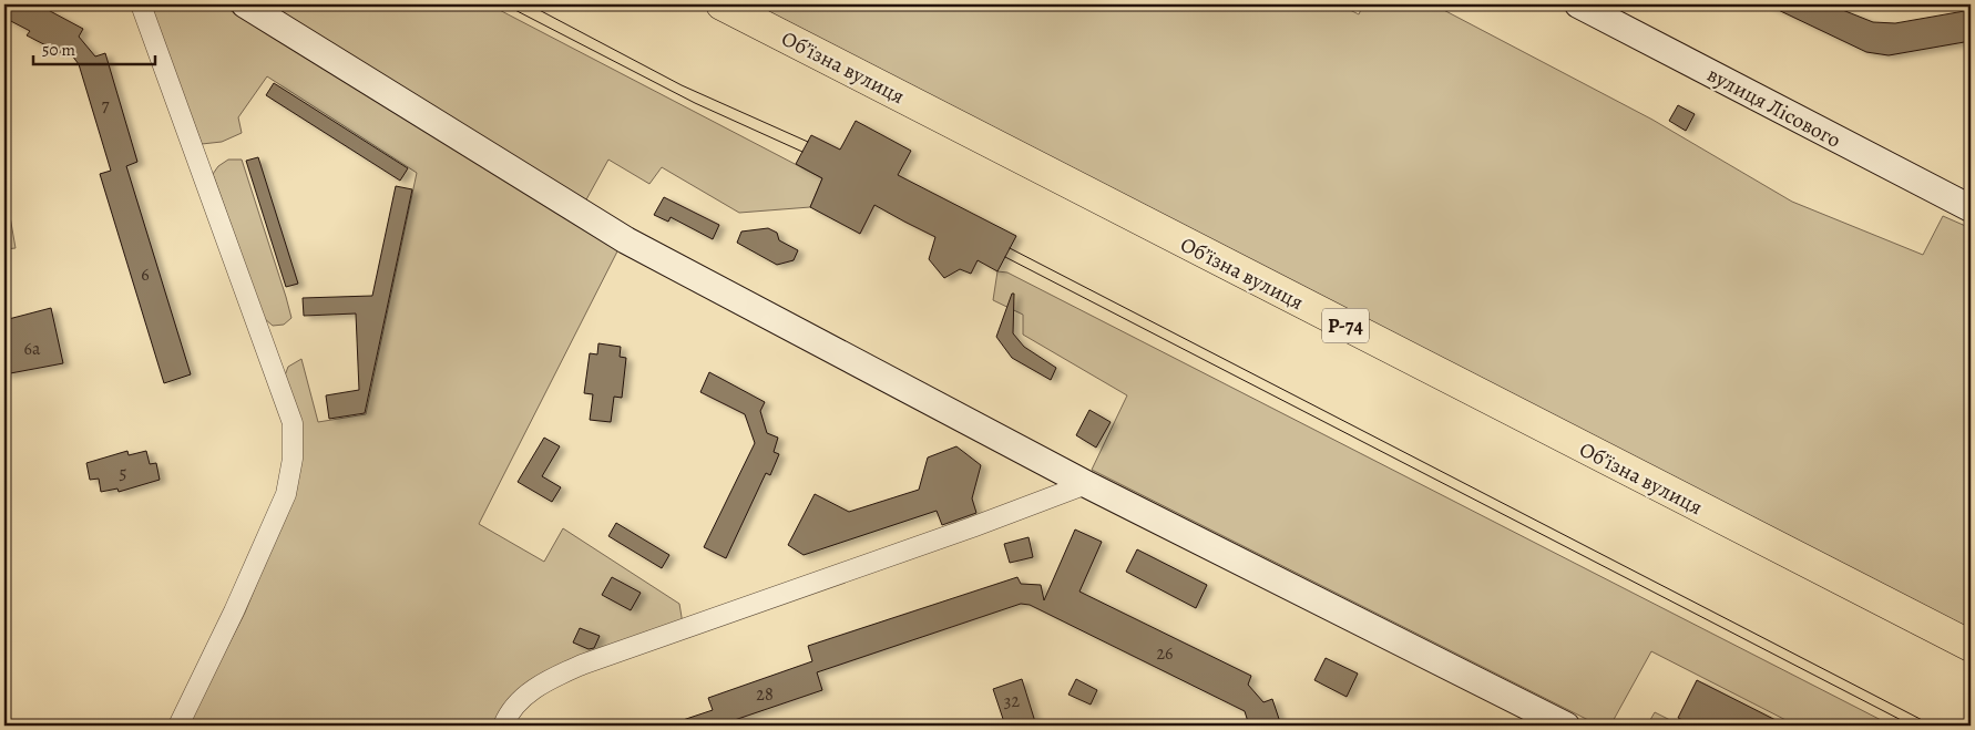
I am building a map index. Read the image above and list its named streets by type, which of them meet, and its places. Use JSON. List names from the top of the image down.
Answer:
{
  "streets": {
    "main road": ["Обʼїзна вулиця", "Р-74"],
    "street": ["вулиця Лісового"]
  },
  "house_numbers": [
    "7",
    "6",
    "6а",
    "5",
    "26",
    "28",
    "32"
  ],
  "scale_bar": "50 m"
}
